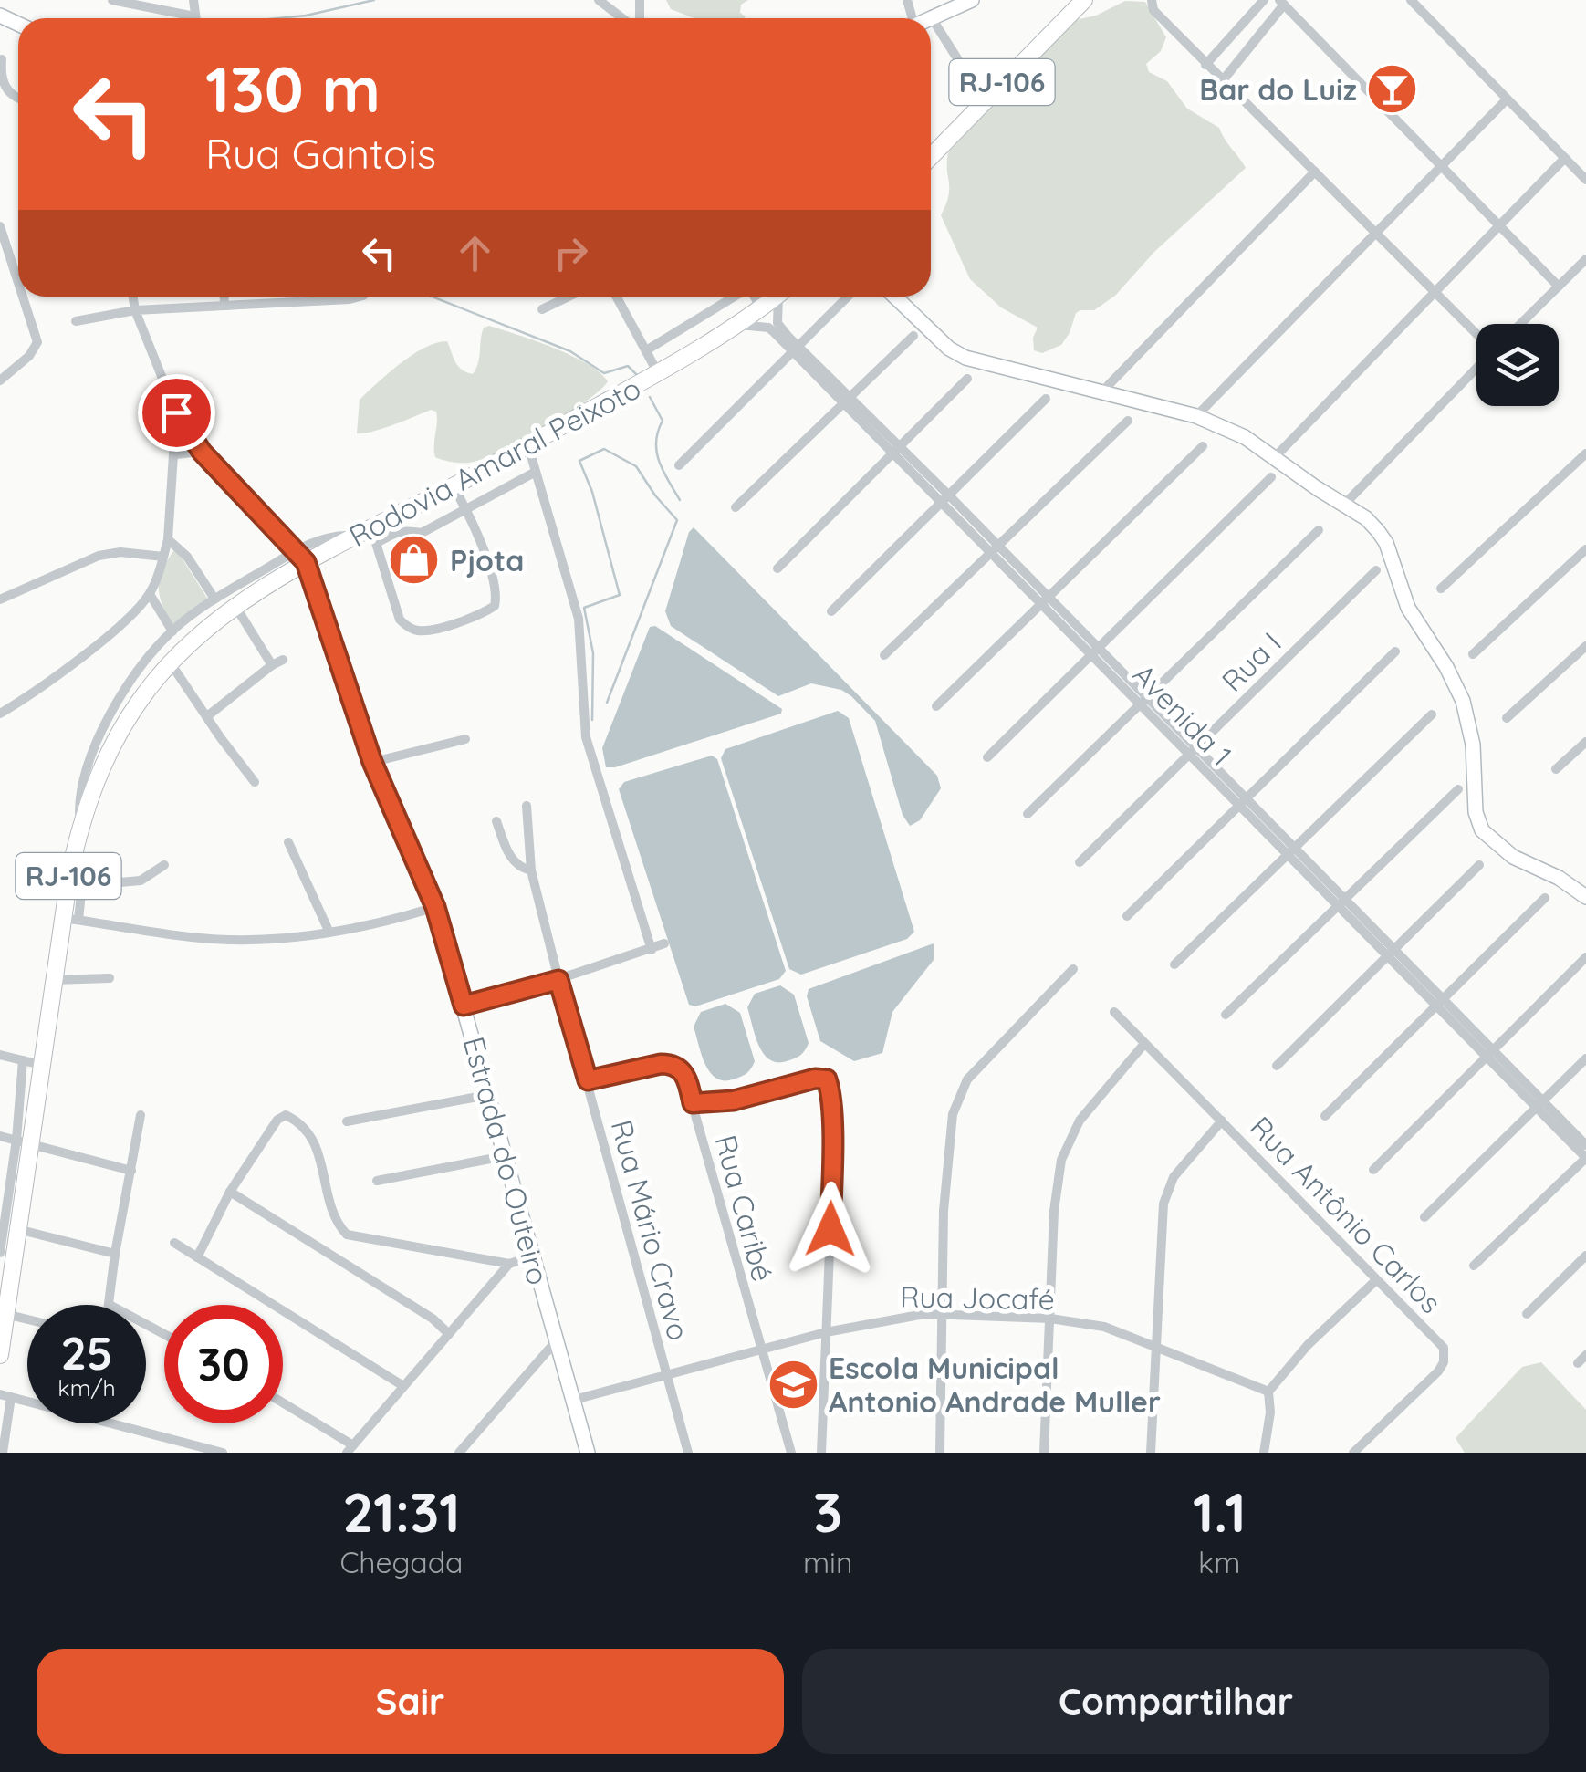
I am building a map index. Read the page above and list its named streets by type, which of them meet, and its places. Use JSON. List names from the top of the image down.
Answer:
{
  "streets": {
    "highway": ["RJ-106", "Rodovia Amaral Peixoto"],
    "street": [
      "Rua I",
      "Avenida 1",
      "Estrada do Outeiro",
      "Rua Caribé",
      "Rua Antônio Carlos",
      "Rua Mário Cravo",
      "Rua Jocafé"
    ]
  },
  "crossings": [
    ["Rodovia Amaral Peixoto", "Avenida 1"],
    ["Rodovia Amaral Peixoto", "Estrada do Outeiro"],
    ["Rua I", "Avenida 1"],
    ["Estrada do Outeiro", "Rua Jocafé"],
    ["Rua Caribé", "Rua Mário Cravo"],
    ["Rua Caribé", "Rua Jocafé"],
    ["Rua Mário Cravo", "Rua Jocafé"]
  ],
  "places": {
    "bar": ["Bar do Luiz"],
    "shop": ["Pjota"],
    "school or university": ["Escola Municipal Antonio Andrade Muller"]
  },
  "page": {
    "turn": ["130 m", "Rua Gantois"],
    "speed": "25 km/h",
    "limit": "30",
    "eta": [
      "21:31",
      "Chegada",
      "3",
      "min",
      "1.1",
      "km"
    ],
    "buttons": ["Sair", "Compartilhar"]
  }
}
